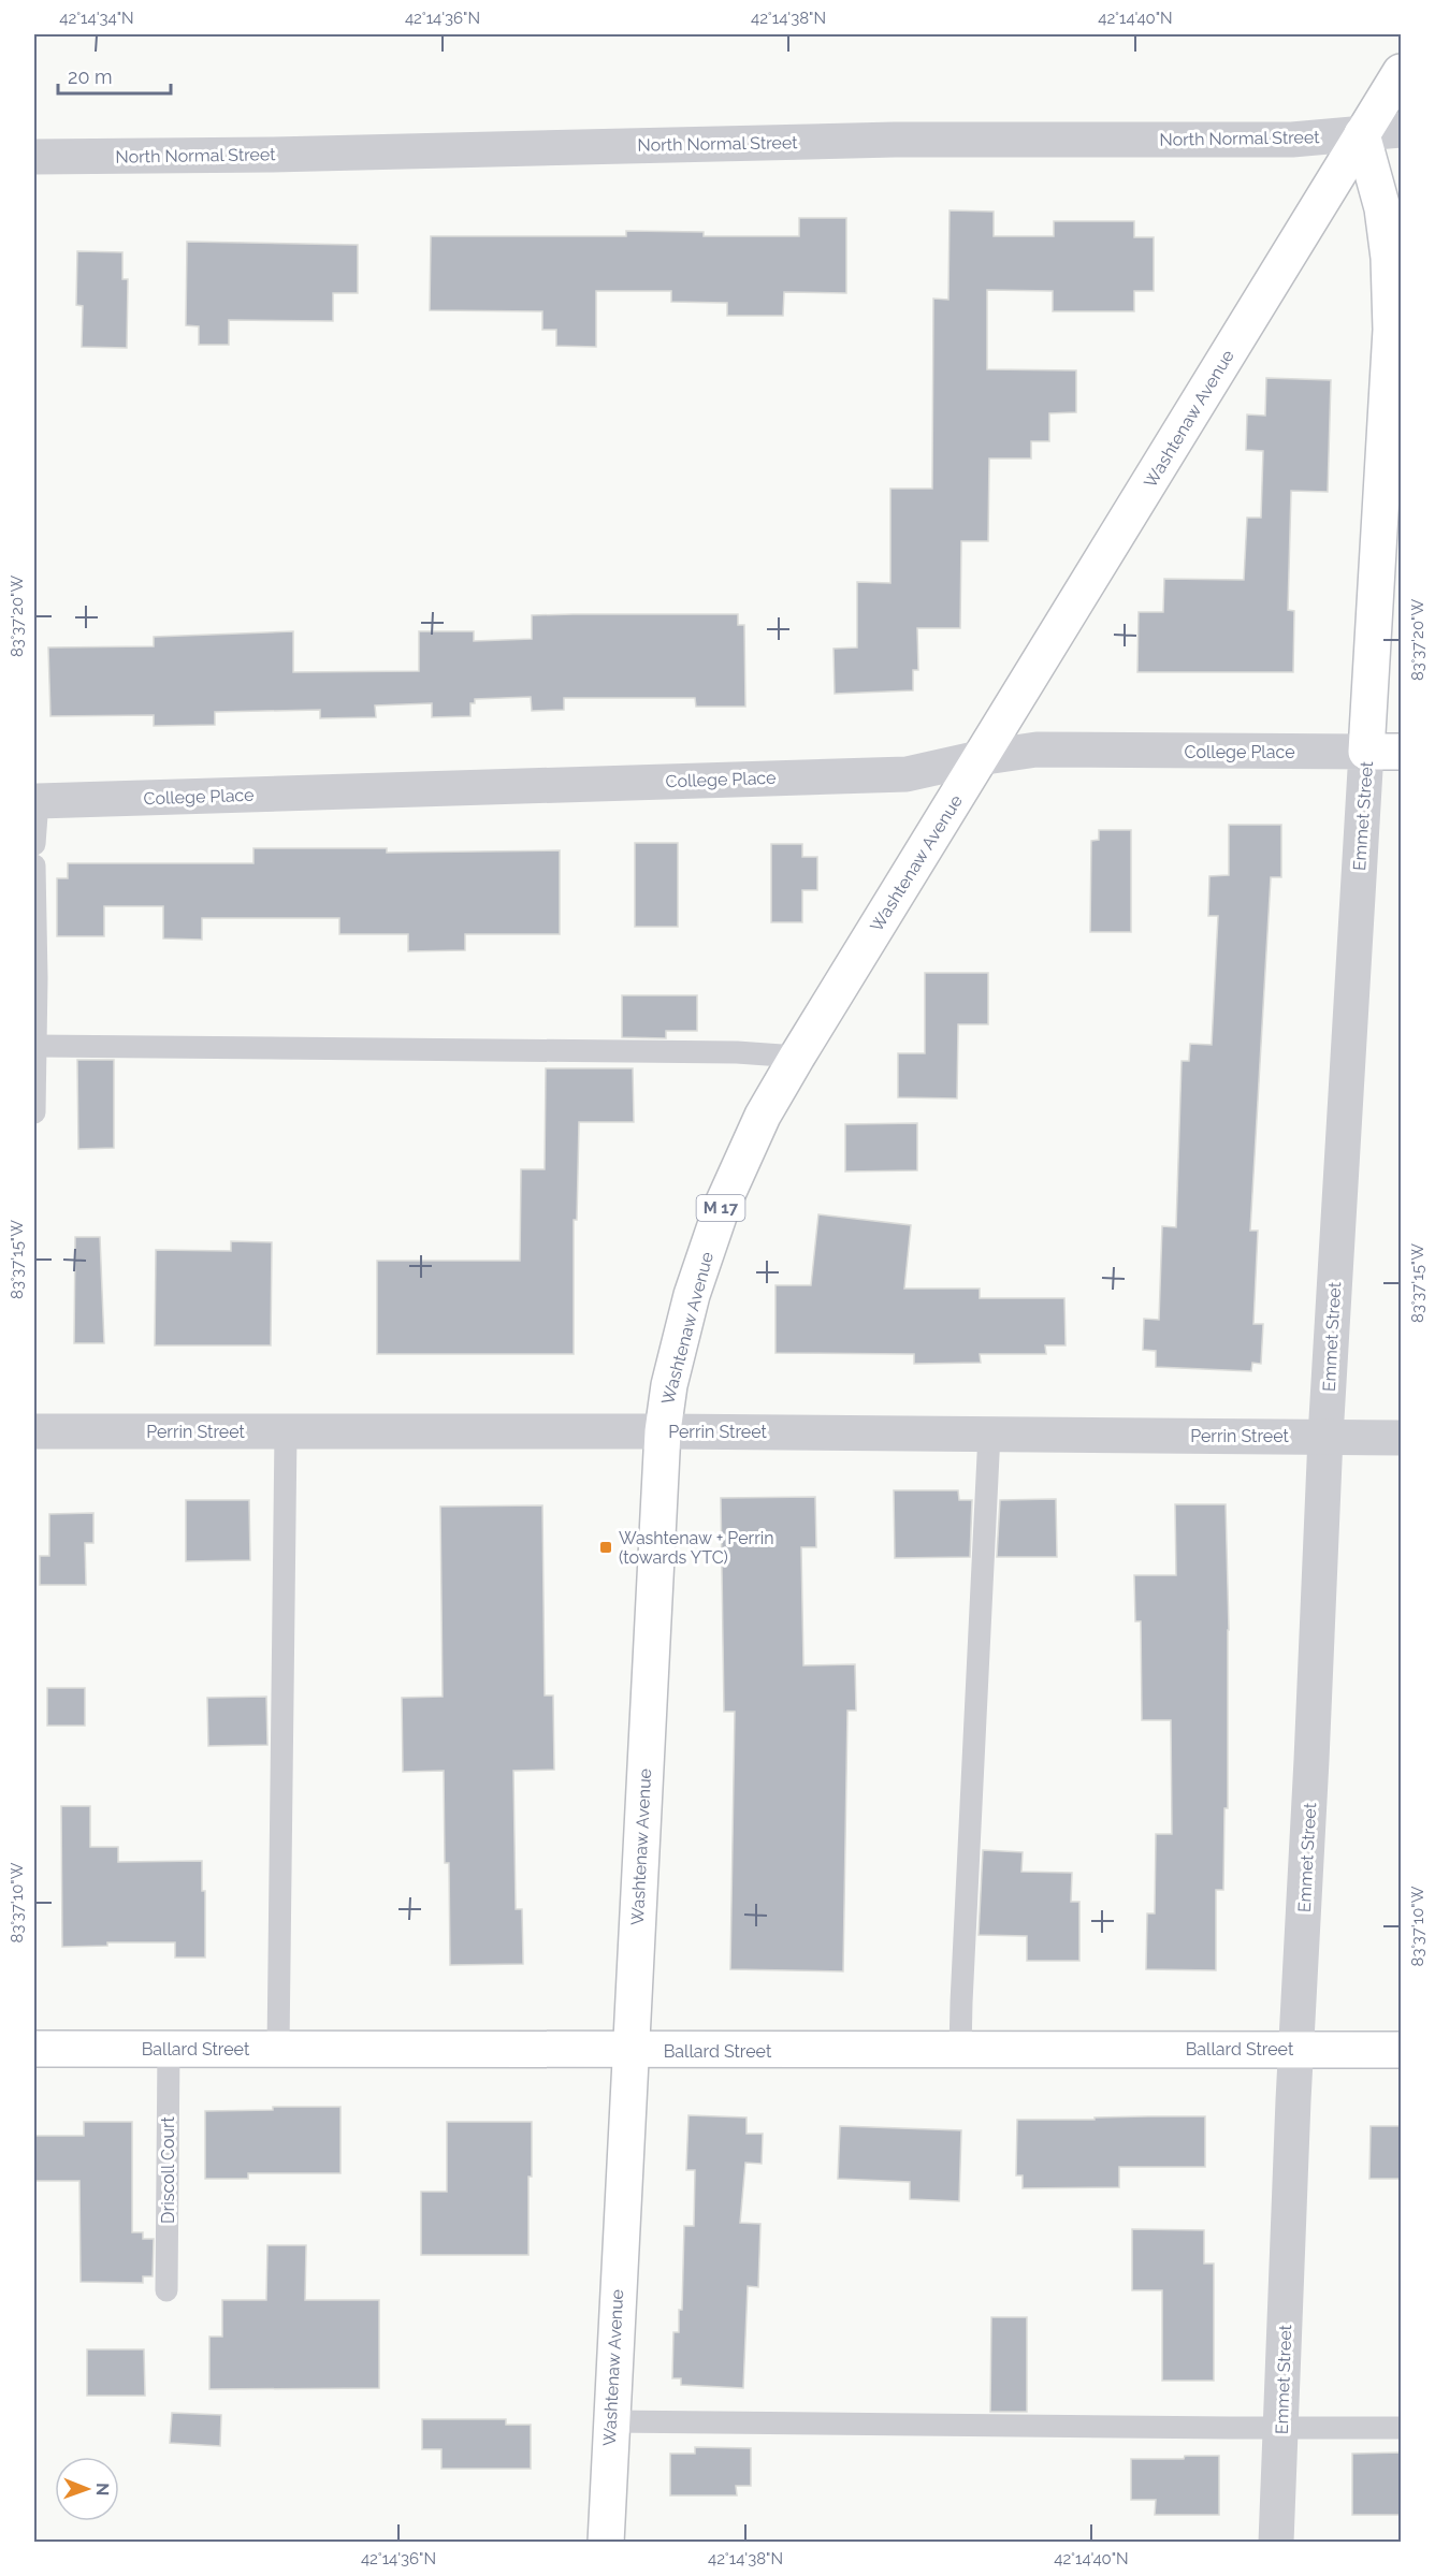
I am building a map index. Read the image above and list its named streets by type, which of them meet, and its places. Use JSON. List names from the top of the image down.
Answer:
{
  "streets": {
    "main road": [
      "Washtenaw Avenue",
      "College Place",
      "Emmet Street",
      "M 17",
      "Ballard Street"
    ],
    "street": ["North Normal Street", "Perrin Street"],
    "lane": ["Driscoll Court"]
  },
  "crossings": [
    ["North Normal Street", "Washtenaw Avenue"],
    ["North Normal Street", "Emmet Street"],
    ["Washtenaw Avenue", "College Place"],
    ["Washtenaw Avenue", "Emmet Street"],
    ["Washtenaw Avenue", "Perrin Street"],
    ["Washtenaw Avenue", "Ballard Street"],
    ["College Place", "Emmet Street"],
    ["Emmet Street", "Perrin Street"],
    ["Emmet Street", "Ballard Street"],
    ["Ballard Street", "Driscoll Court"]
  ],
  "places": {
    "transit": ["Washtenaw + Perrin (towards YTC)"]
  },
  "scale_bar": "20 m",
  "north": "right",
  "coordinates": [
    "42°14'34\"N",
    "42°14'36\"N",
    "42°14'38\"N",
    "42°14'40\"N",
    "83°37'20\"W",
    "83°37'15\"W",
    "83°37'10\"W"
  ]
}
